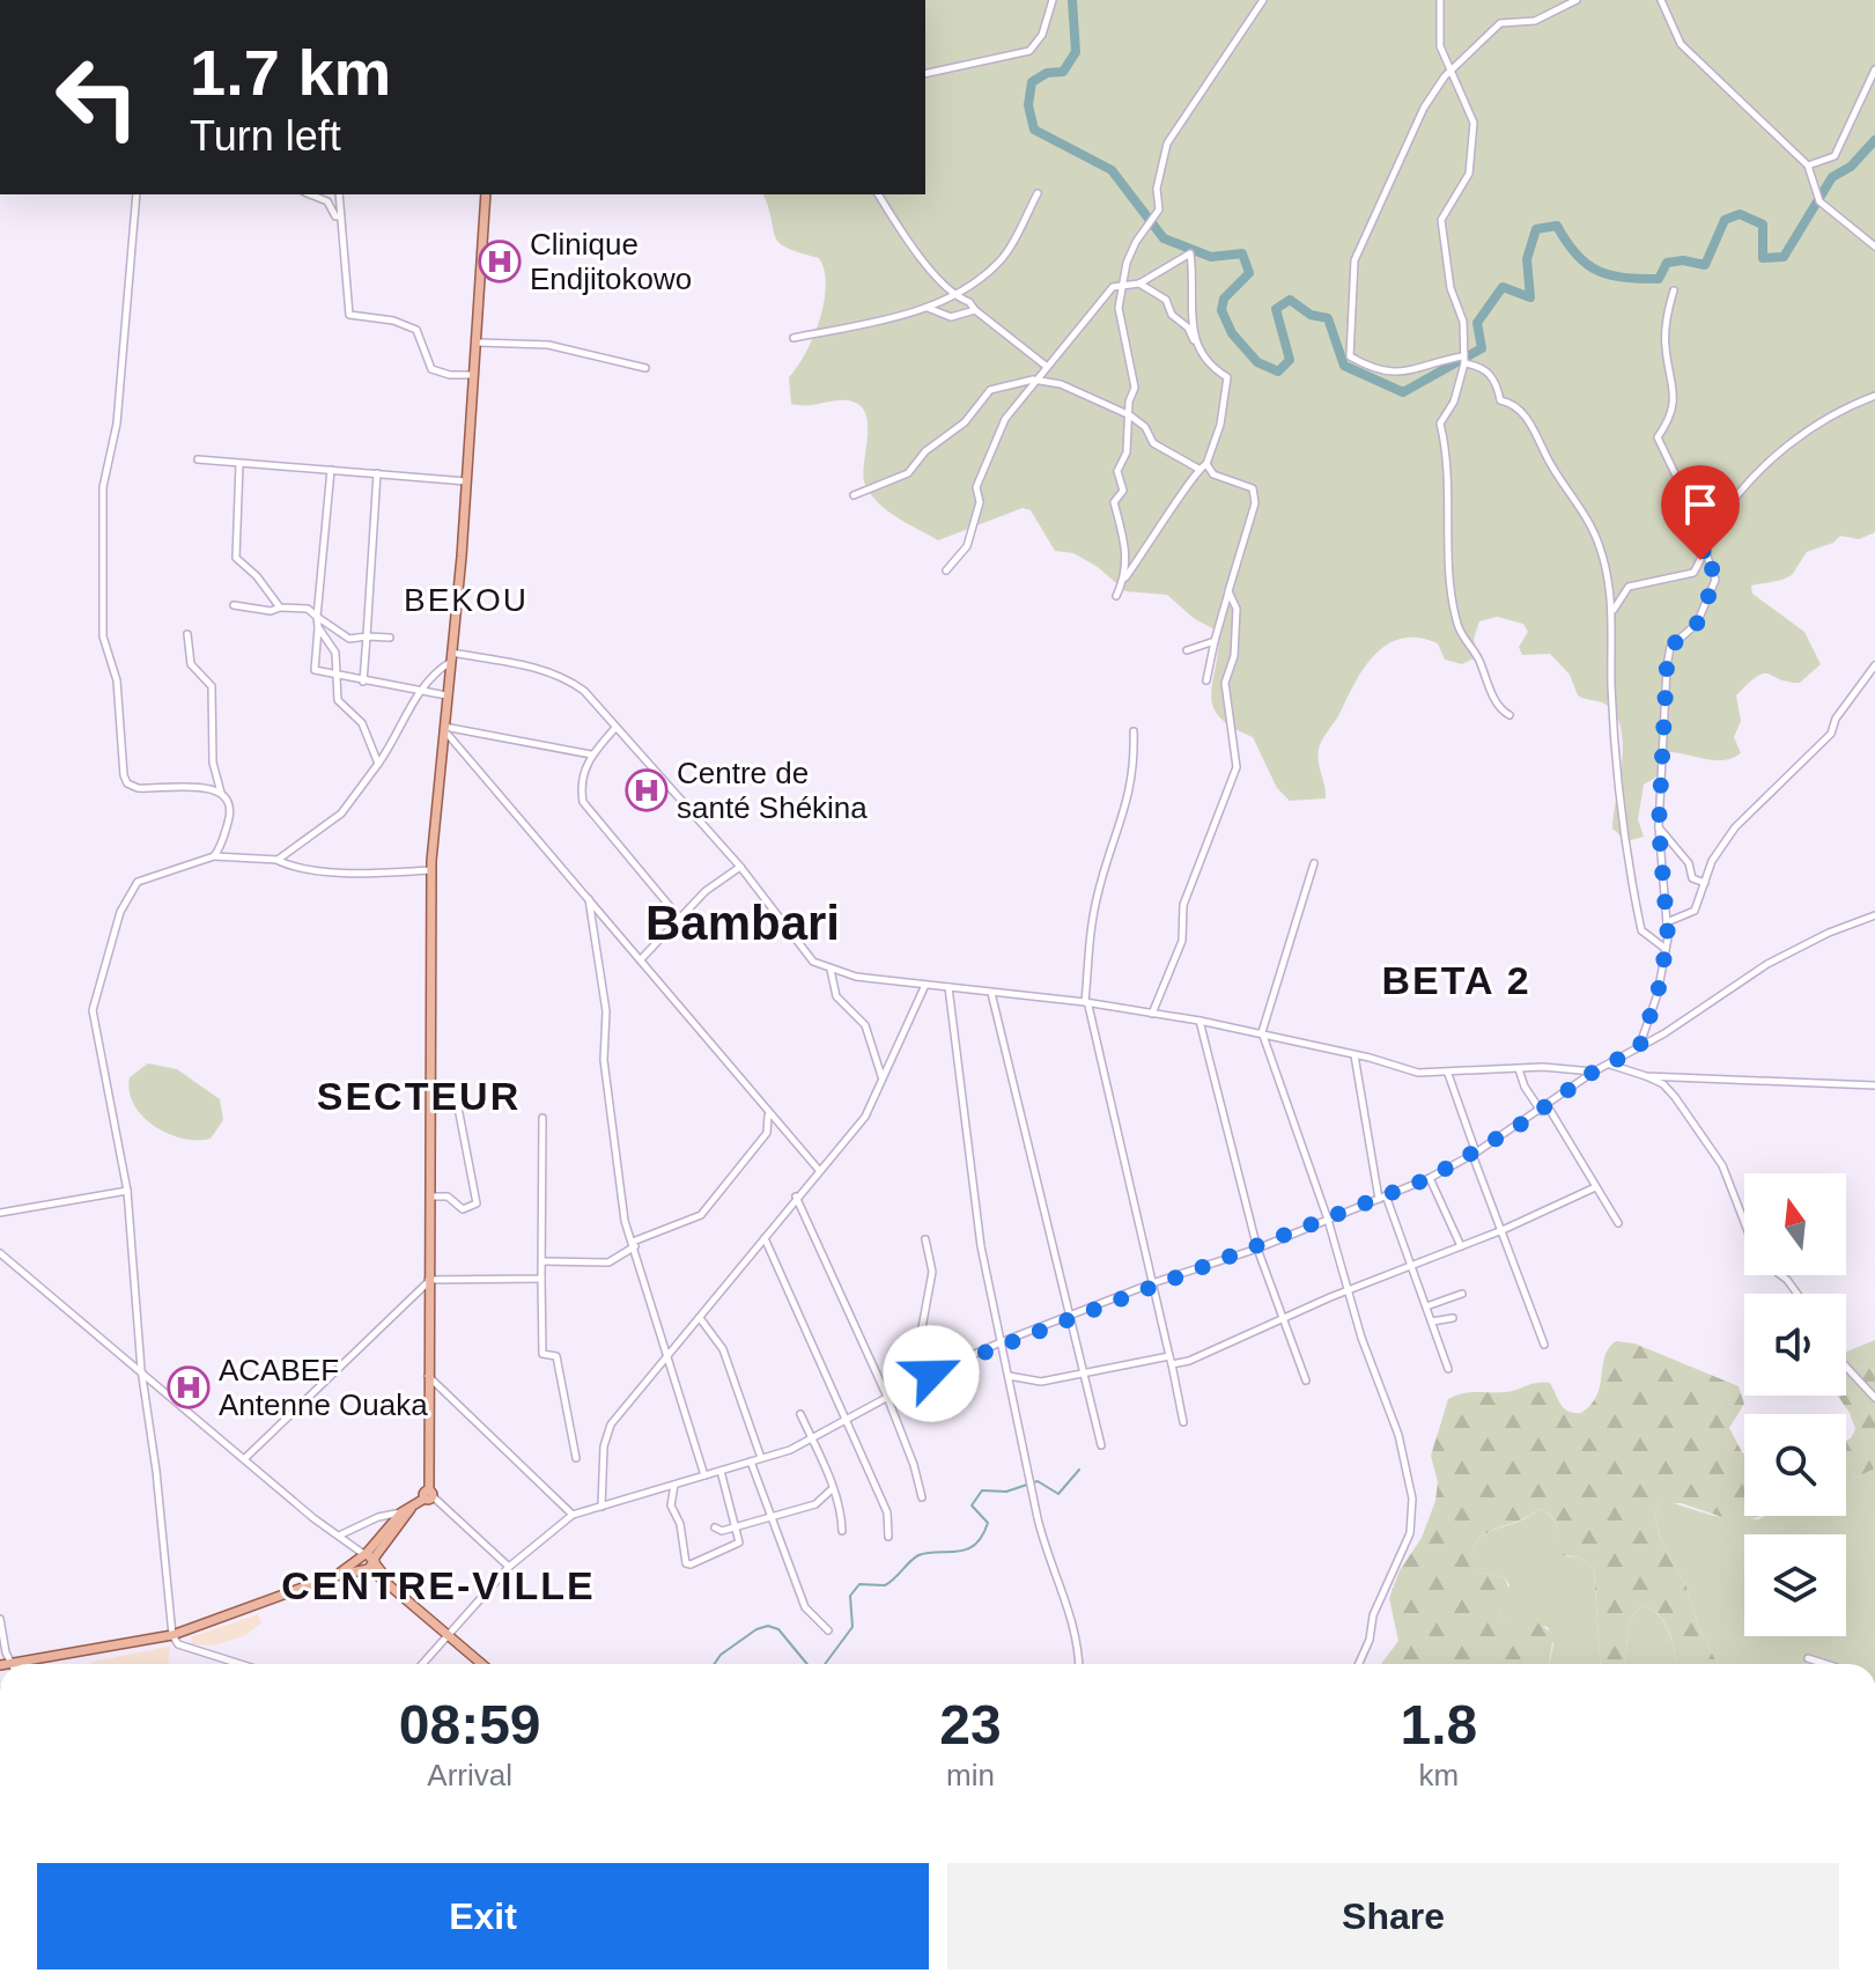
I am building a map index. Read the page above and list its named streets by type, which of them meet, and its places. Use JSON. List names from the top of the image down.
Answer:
{
  "districts": [
    "BEKOU",
    "Bambari",
    "BETA 2",
    "SECTEUR",
    "CENTRE-VILLE"
  ],
  "places": {
    "hospital": ["Clinique Endjitokowo", "Centre de santé Shékina", "ACABEF Antenne Ouaka"]
  },
  "north": "top",
  "page": {
    "turn": ["1.7 km", "Turn left"],
    "eta": [
      "08:59",
      "Arrival",
      "23",
      "min",
      "1.8",
      "km"
    ],
    "buttons": ["Exit", "Share"]
  }
}
